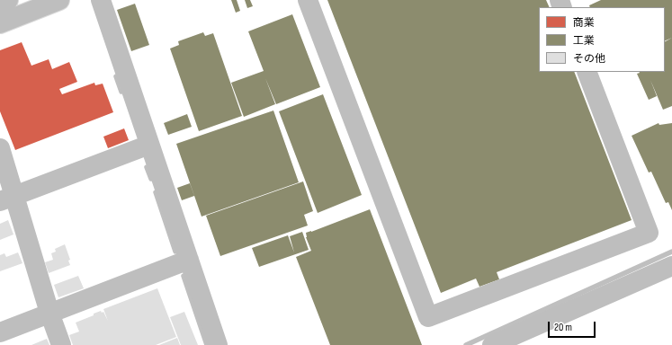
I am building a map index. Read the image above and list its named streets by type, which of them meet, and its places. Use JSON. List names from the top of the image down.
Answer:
{
  "legend": ["商業", "工業", "その他"],
  "scale_bar": "20 m"
}
